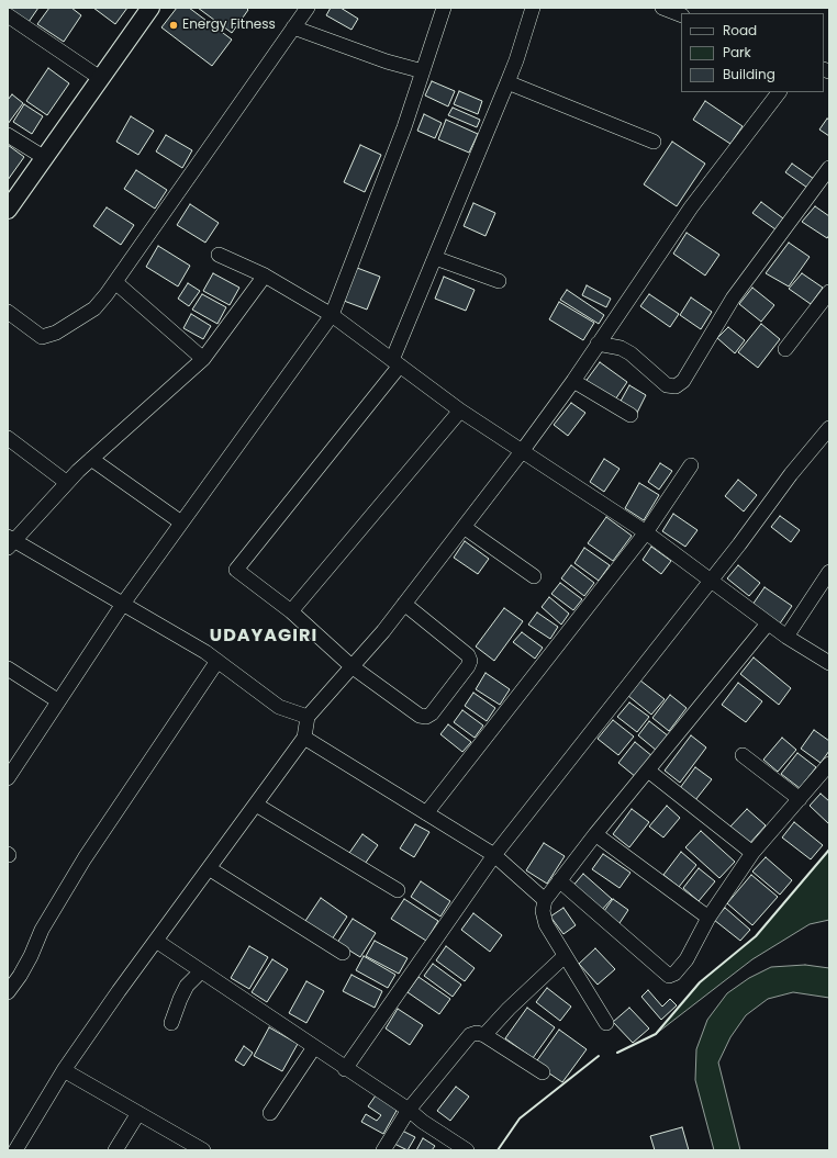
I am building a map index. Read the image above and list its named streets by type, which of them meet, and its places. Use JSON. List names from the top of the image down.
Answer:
{
  "districts": ["UDAYAGIRI"],
  "places": ["Energy Fitness"],
  "legend": ["Road", "Park", "Building"]
}
